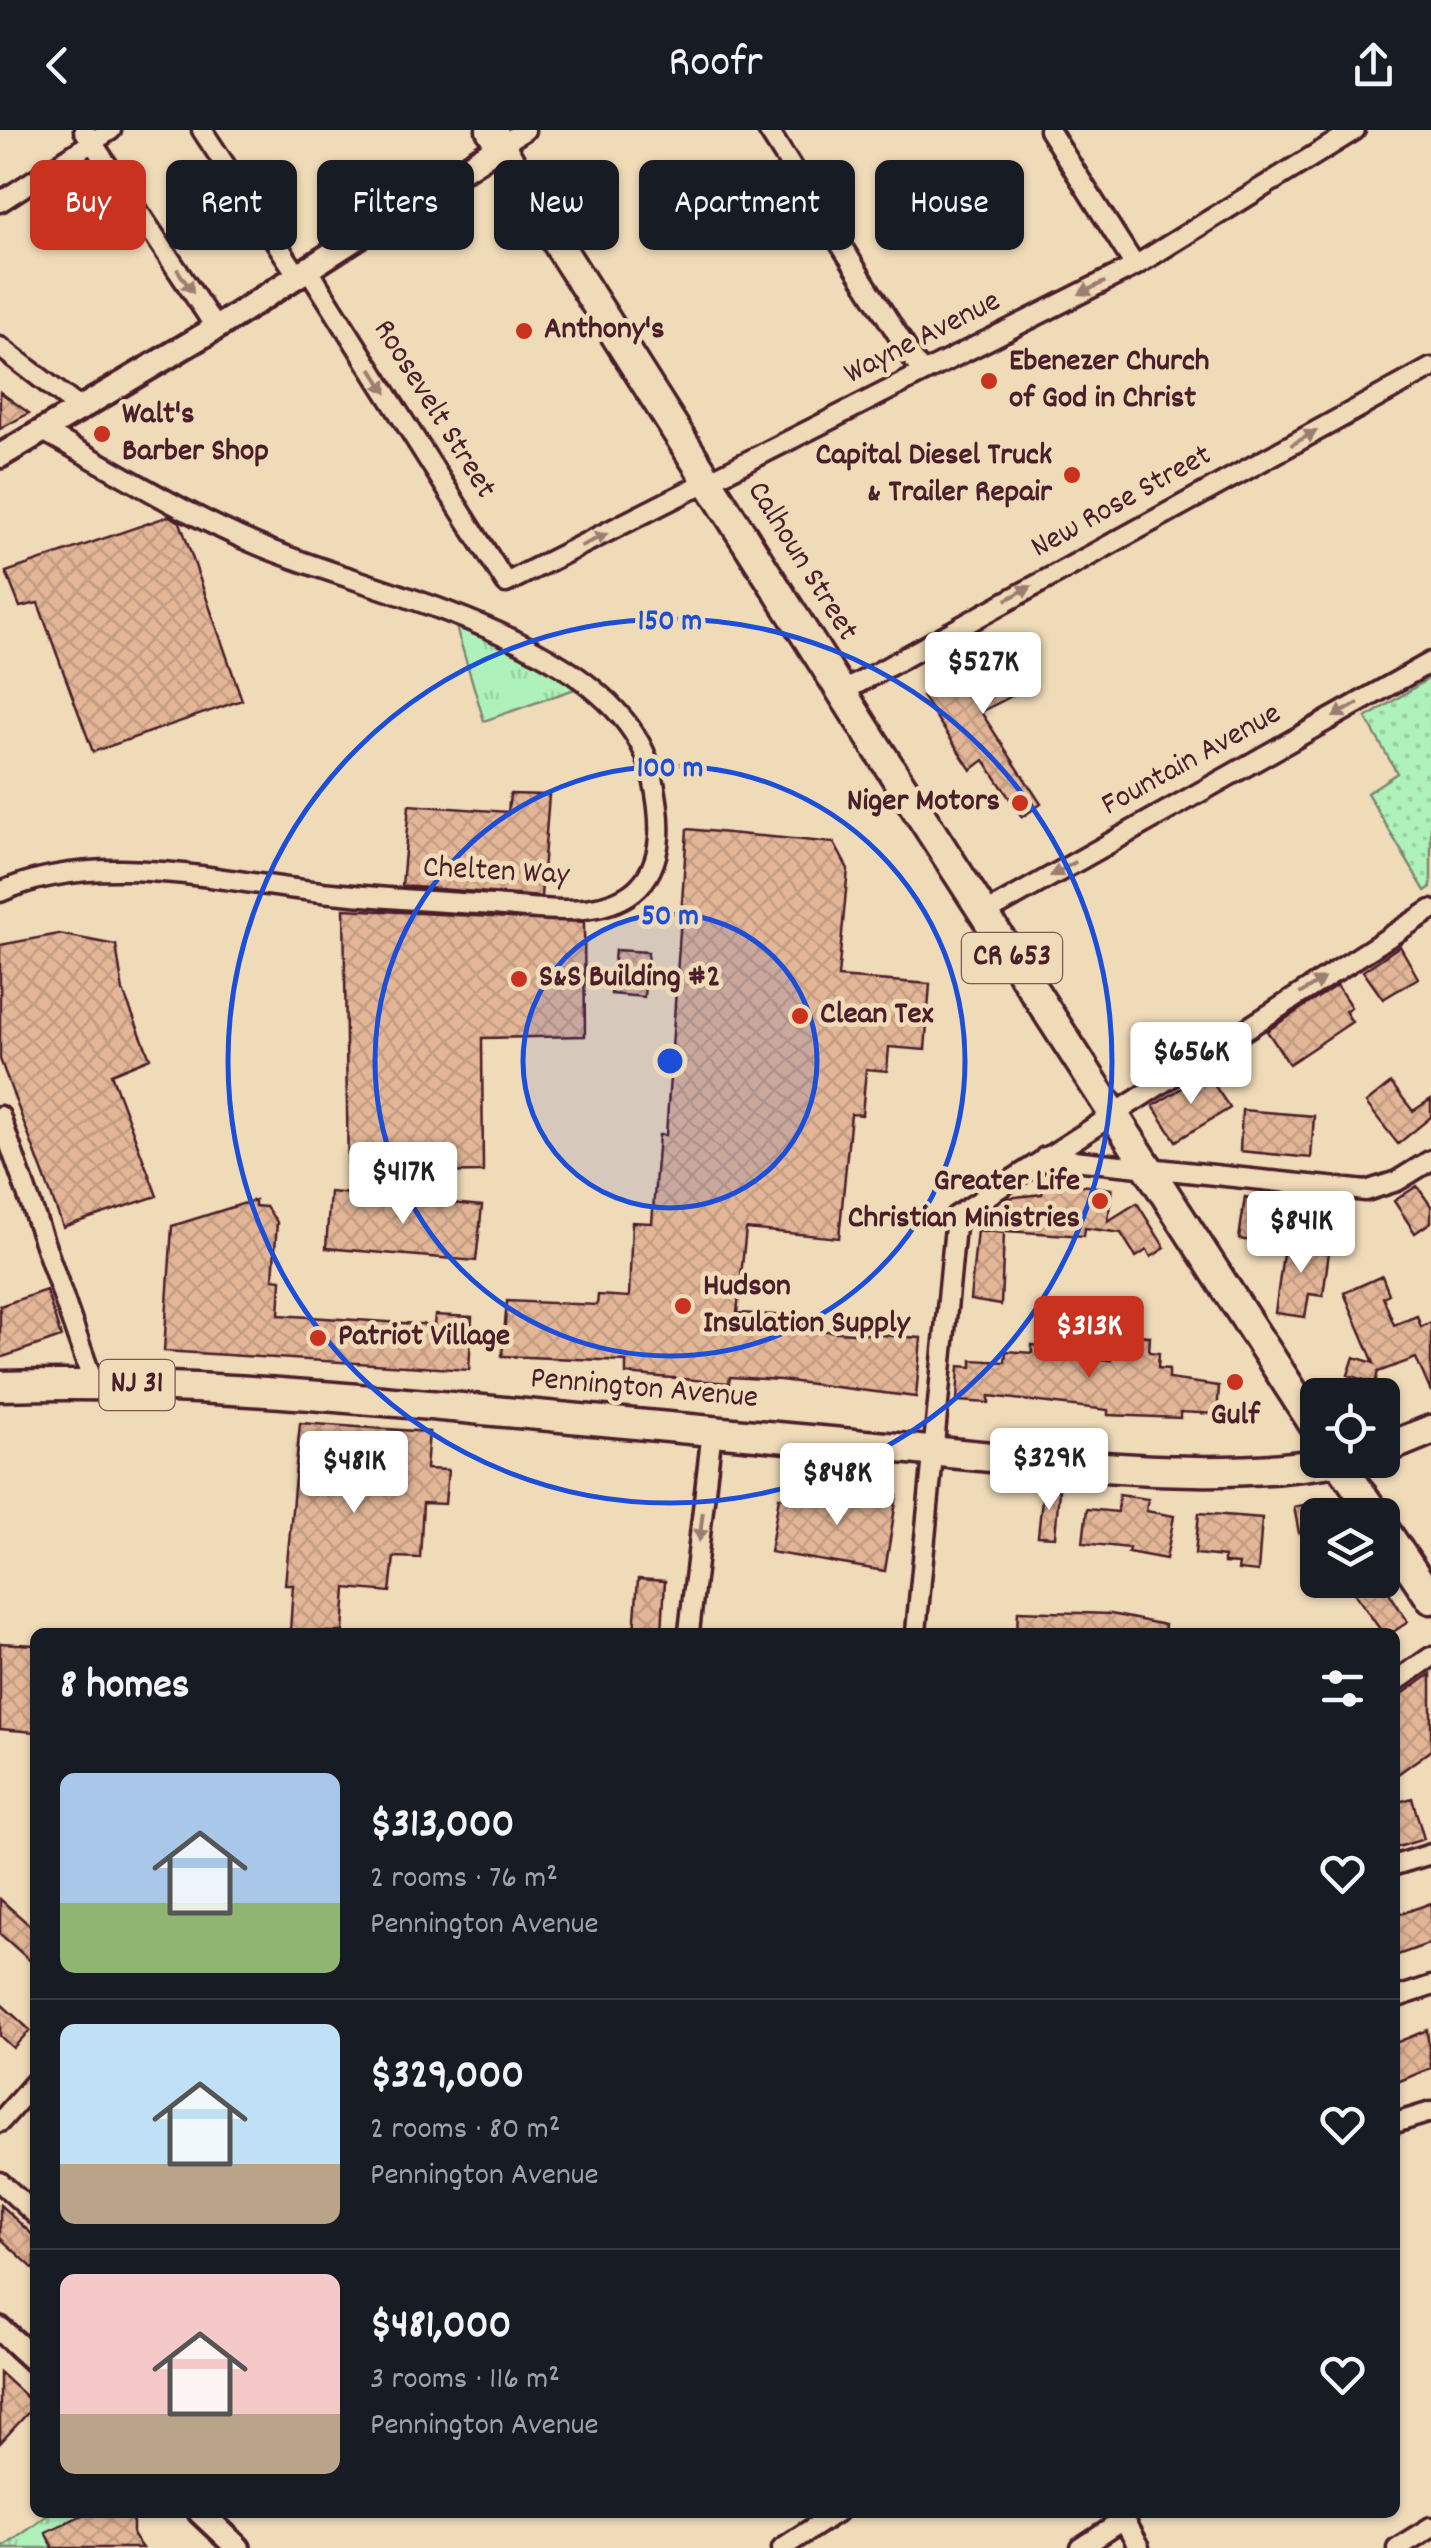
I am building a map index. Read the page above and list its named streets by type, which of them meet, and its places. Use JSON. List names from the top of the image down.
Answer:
{
  "streets": {
    "main road": [
      "Calhoun Street",
      "CR 653",
      "NJ 31",
      "Pennington Avenue"
    ],
    "street": [
      "Wayne Avenue",
      "Roosevelt Street",
      "New Rose Street",
      "Fountain Avenue",
      "Chelten Way"
    ]
  },
  "crossings": [
    ["Wayne Avenue", "Roosevelt Street"],
    ["Wayne Avenue", "Calhoun Street"],
    ["New Rose Street", "Calhoun Street"],
    ["Calhoun Street", "Fountain Avenue"]
  ],
  "one_way": ["Roosevelt Street", "New Rose Street", "Fountain Avenue"],
  "places": [
    "Anthony's",
    "Ebenezer Church of God in Christ",
    "Walt's Barber Shop",
    "Capital Diesel Truck & Trailer Repair",
    "Niger Motors",
    "S&S Building #2",
    "Clean Tex",
    "Greater Life Christian Ministries",
    "Hudson Insulation Supply",
    "Patriot Village",
    "Gulf"
  ],
  "page": {
    "header": "Roofr",
    "chip": [
      "Buy",
      "Rent",
      "Filters",
      "New",
      "Apartment",
      "House"
    ],
    "price": [
      "$527K",
      "$656K",
      "$417K",
      "$841K",
      "$313K",
      "$329K",
      "$481K",
      "$848K"
    ],
    "heading": "8 homes",
    "list": [
      {
        "name": "$313,000",
        "note": "2 rooms · 76 m² · Pennington Avenue"
      },
      {
        "name": "$329,000",
        "note": "2 rooms · 80 m² · Pennington Avenue"
      },
      {
        "name": "$481,000",
        "note": "3 rooms · 116 m² · Pennington Avenue"
      }
    ]
  },
  "rings": ["150 m", "100 m", "50 m"]
}
